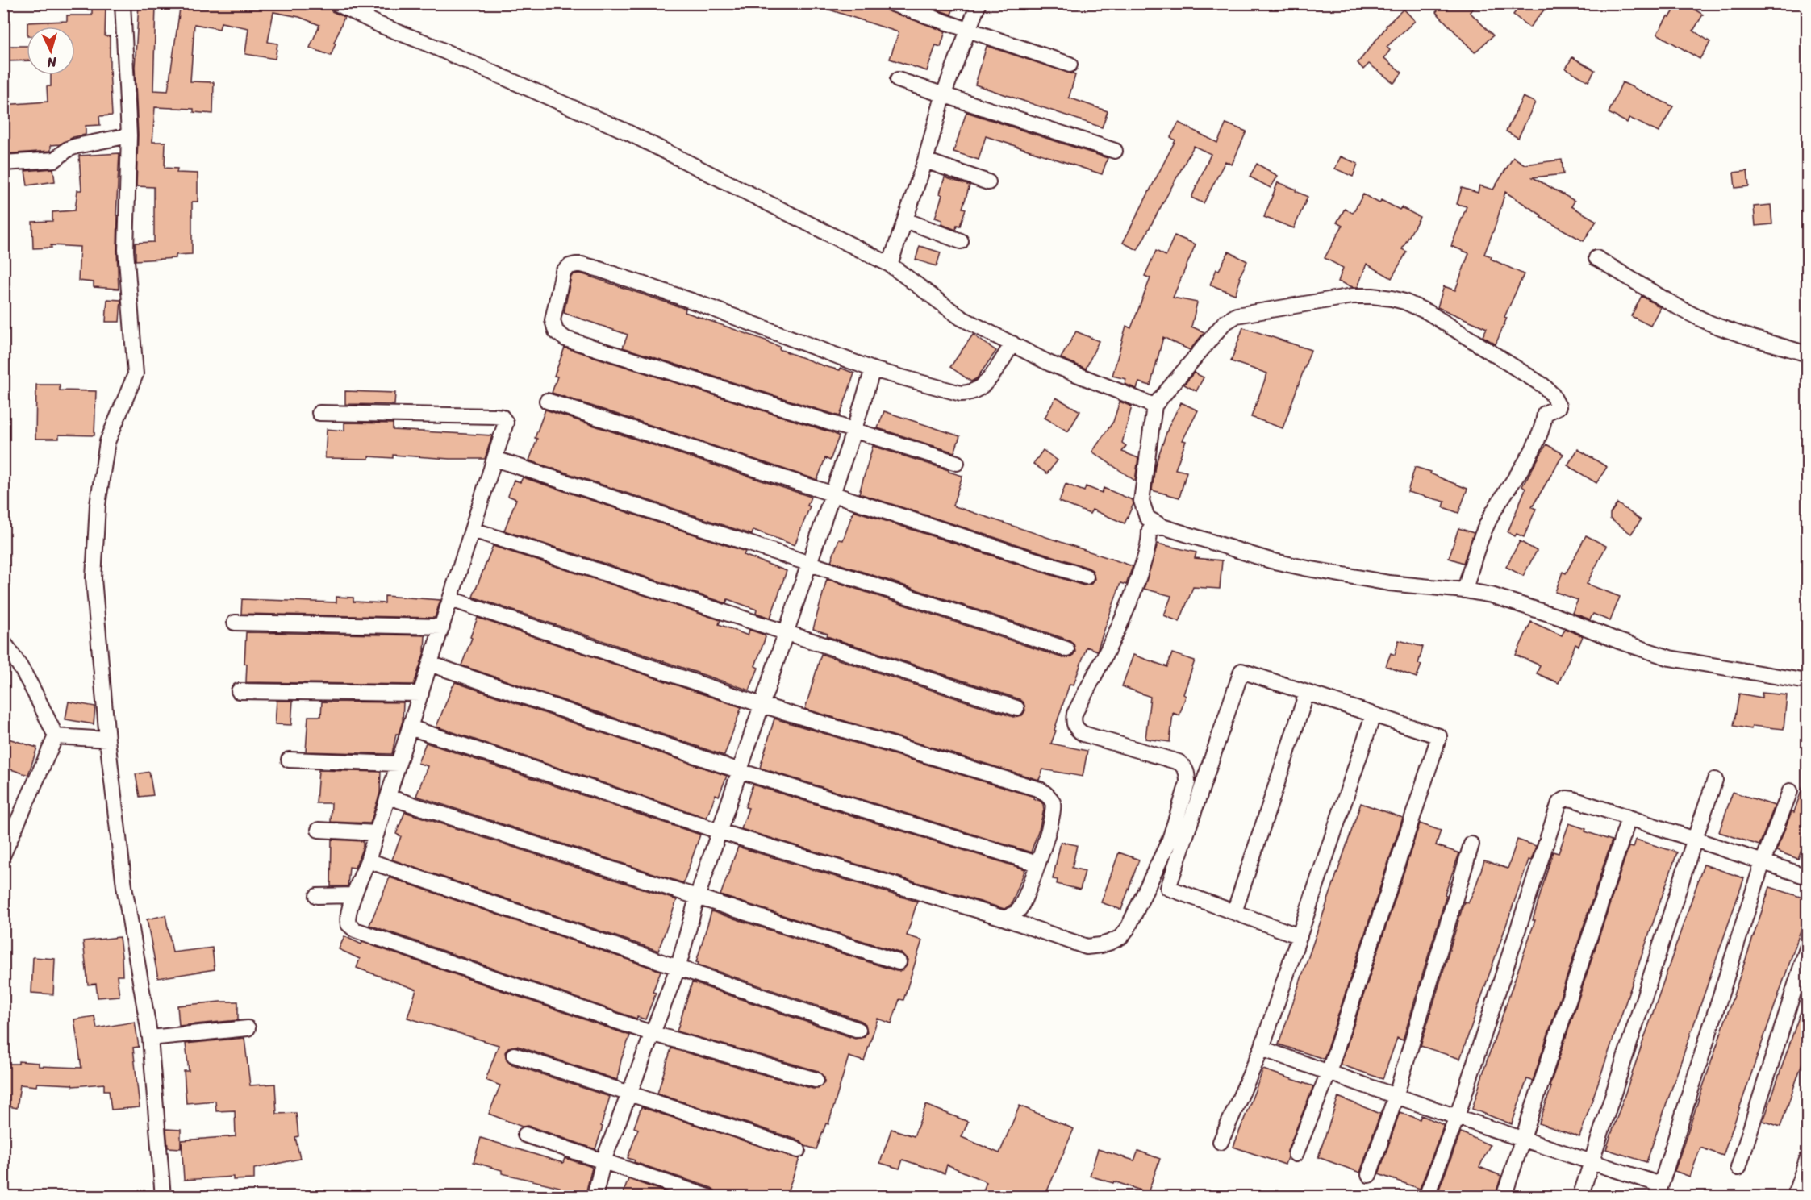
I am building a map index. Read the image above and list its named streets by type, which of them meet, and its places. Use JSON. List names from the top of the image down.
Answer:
{
  "north": "bottom"
}
